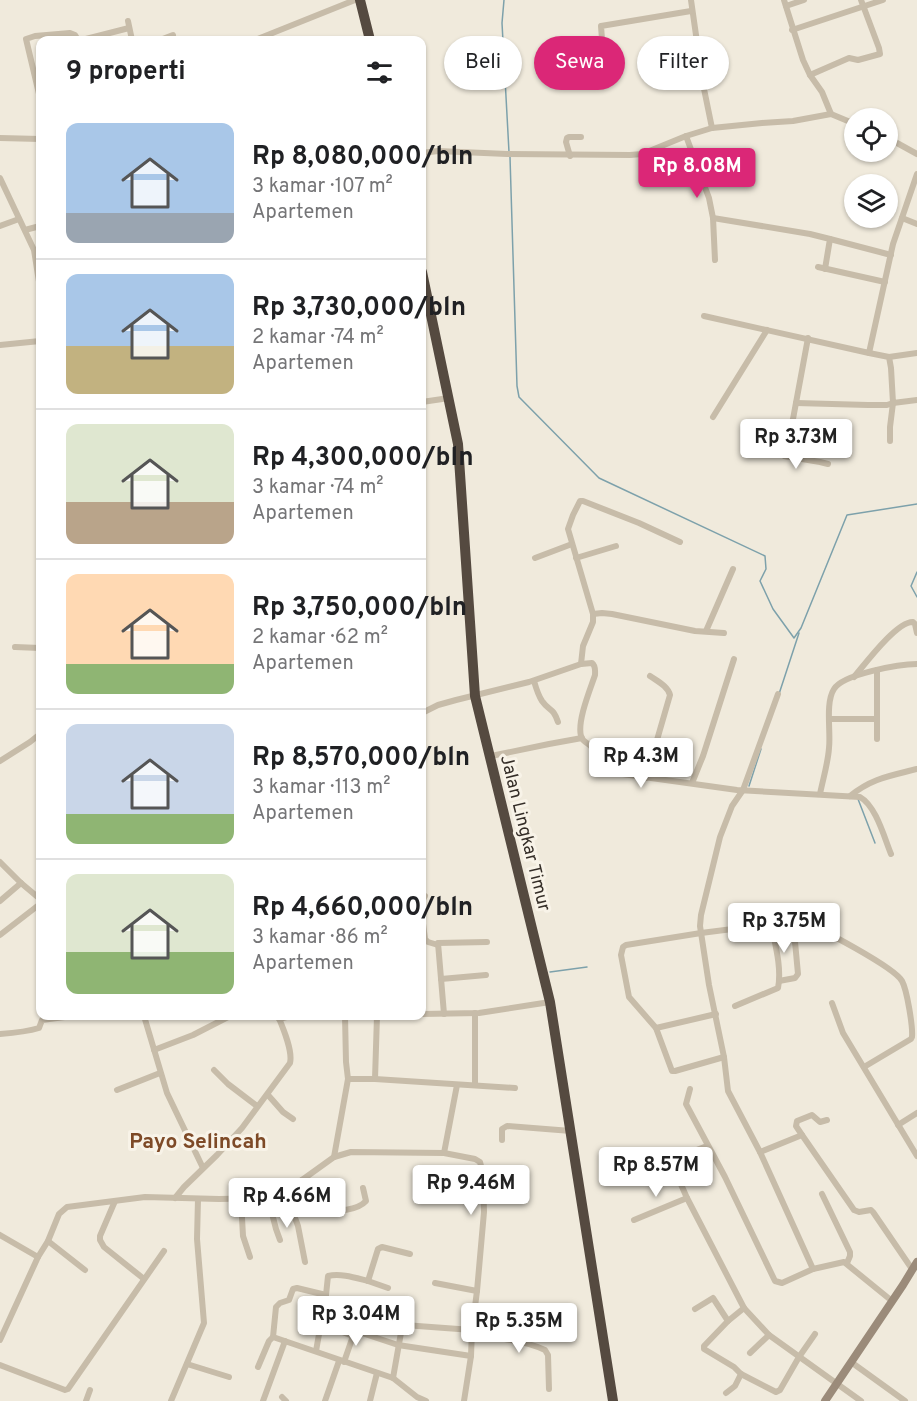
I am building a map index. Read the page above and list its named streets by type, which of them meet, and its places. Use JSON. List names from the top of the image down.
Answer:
{
  "streets": {
    "highway": ["Jalan Lingkar Timur"]
  },
  "districts": ["Payo Selincah"],
  "page": {
    "chip": ["Beli", "Sewa", "Filter"],
    "heading": "9 properti",
    "list": [
      {
        "name": "Rp 8,080,000/bln",
        "note": "3 kamar · 107 m² · Apartemen"
      },
      {
        "name": "Rp 3,730,000/bln",
        "note": "2 kamar · 74 m² · Apartemen"
      },
      {
        "name": "Rp 4,300,000/bln",
        "note": "3 kamar · 74 m² · Apartemen"
      },
      {
        "name": "Rp 3,750,000/bln",
        "note": "2 kamar · 62 m² · Apartemen"
      },
      {
        "name": "Rp 8,570,000/bln",
        "note": "3 kamar · 113 m² · Apartemen"
      },
      {
        "name": "Rp 4,660,000/bln",
        "note": "3 kamar · 86 m² · Apartemen"
      }
    ],
    "price": [
      "Rp 8.08M",
      "Rp 3.73M",
      "Rp 4.3M",
      "Rp 3.75M",
      "Rp 8.57M",
      "Rp 9.46M",
      "Rp 4.66M",
      "Rp 3.04M",
      "Rp 5.35M"
    ]
  }
}
